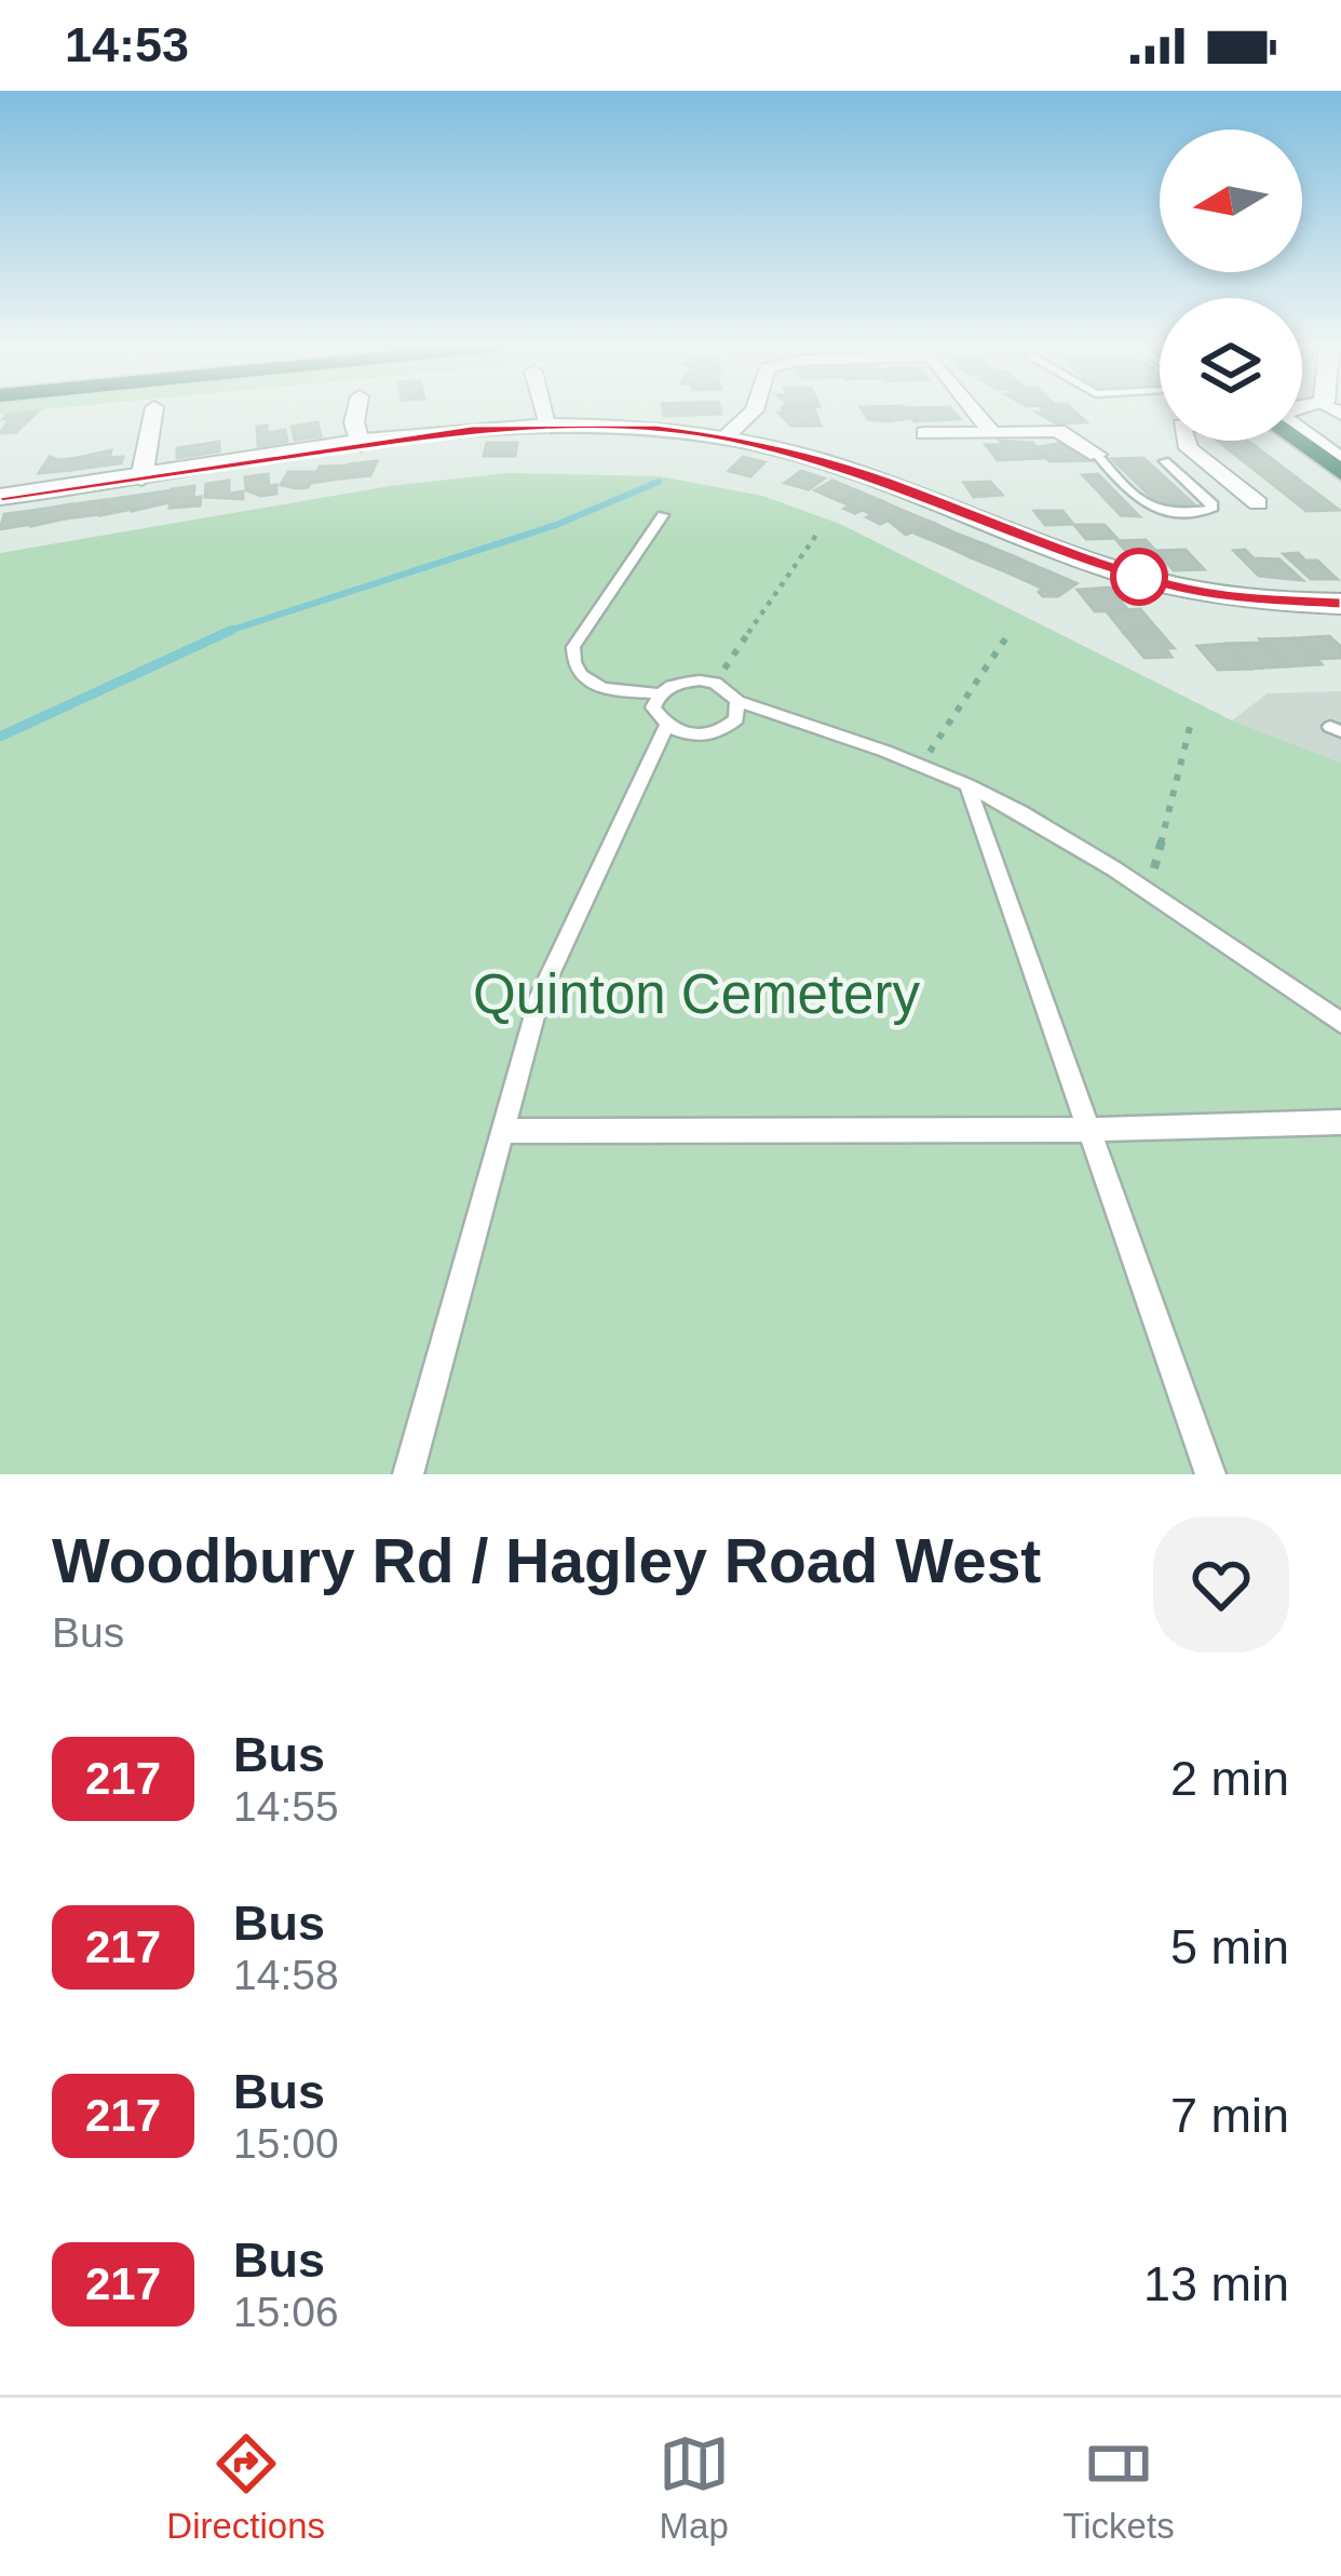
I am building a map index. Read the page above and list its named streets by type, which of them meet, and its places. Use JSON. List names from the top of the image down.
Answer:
{
  "parks": ["Quinton Cemetery"],
  "lines": ["bus line 217"],
  "north": "left",
  "page": {
    "status": "14:53",
    "heading": ["Woodbury Rd / Hagley Road West", "Bus"],
    "list": [
      {
        "mark": "217",
        "name": "Bus",
        "note": "14:55",
        "value": "2 min"
      },
      {
        "mark": "217",
        "name": "Bus",
        "note": "14:58",
        "value": "5 min"
      },
      {
        "mark": "217",
        "name": "Bus",
        "note": "15:00",
        "value": "7 min"
      },
      {
        "mark": "217",
        "name": "Bus",
        "note": "15:06",
        "value": "13 min"
      }
    ],
    "tabs": ["Directions", "Map", "Tickets"]
  }
}
